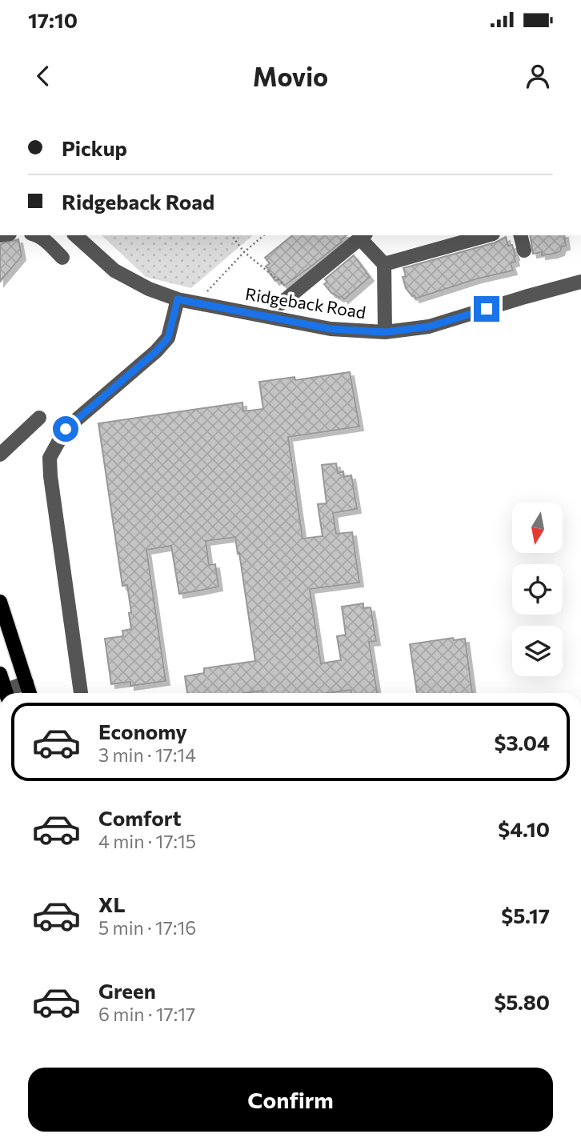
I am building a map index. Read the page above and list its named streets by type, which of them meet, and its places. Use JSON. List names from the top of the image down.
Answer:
{
  "streets": {
    "street": ["Ridgeback Road"]
  },
  "north": "bottom",
  "page": {
    "status": "17:10",
    "header": "Movio",
    "banner": ["Pickup", "Ridgeback Road"],
    "list": [
      {
        "name": "Economy",
        "note": "3 min · 17:14",
        "value": "$3.04"
      },
      {
        "name": "Comfort",
        "note": "4 min · 17:15",
        "value": "$4.10"
      },
      {
        "name": "XL",
        "note": "5 min · 17:16",
        "value": "$5.17"
      },
      {
        "name": "Green",
        "note": "6 min · 17:17",
        "value": "$5.80"
      }
    ],
    "buttons": "Confirm"
  }
}
